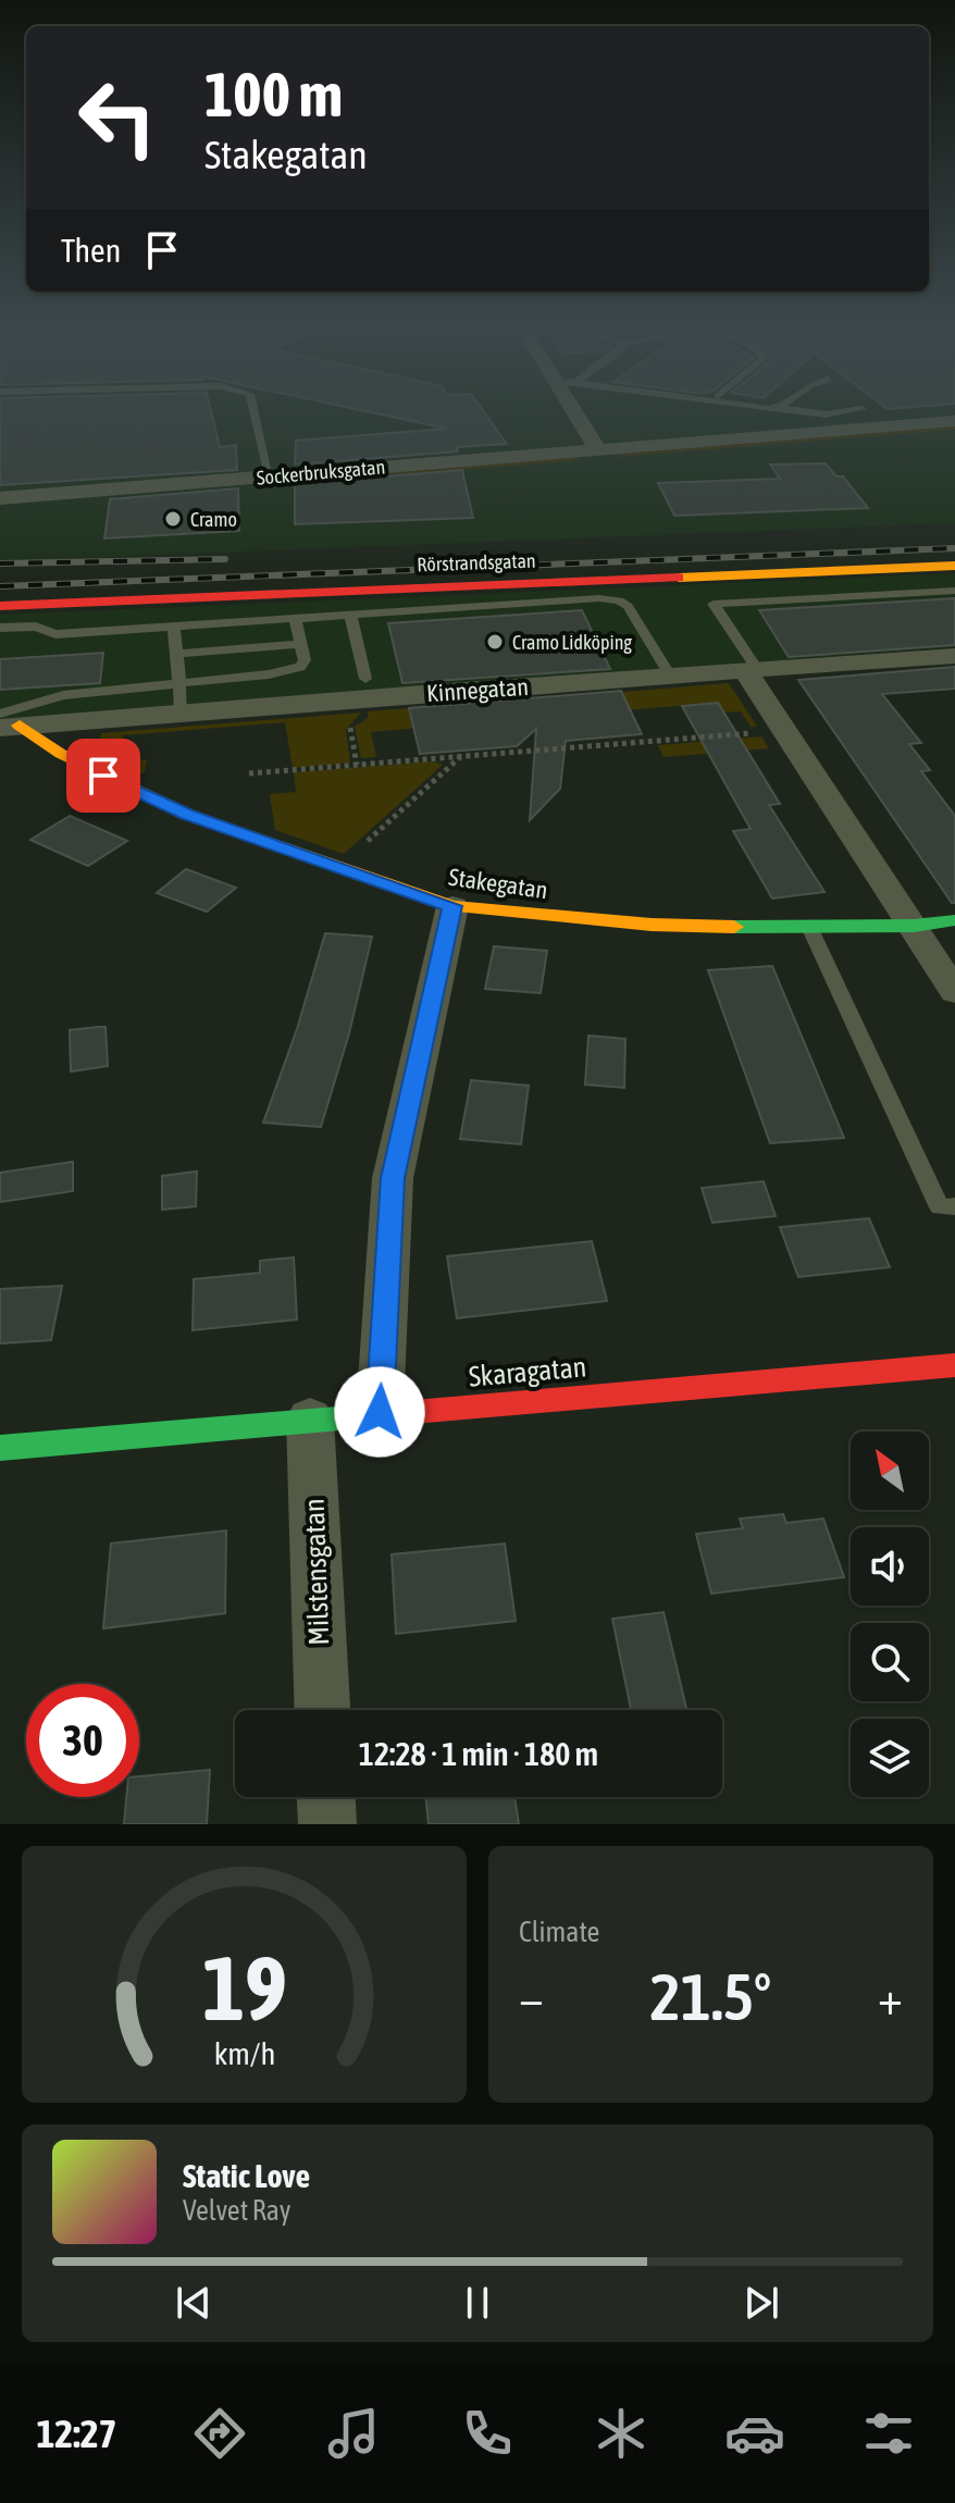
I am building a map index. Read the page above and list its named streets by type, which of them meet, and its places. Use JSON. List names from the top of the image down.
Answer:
{
  "streets": {
    "street": [
      "Sockerbruksgatan",
      "Rörstrandsgatan",
      "Kinnegatan",
      "Stakegatan",
      "Skaragatan",
      "Milstensgatan"
    ]
  },
  "crossings": [
    ["Kinnegatan", "Stakegatan"],
    ["Skaragatan", "Milstensgatan"]
  ],
  "places": ["Cramo", "Cramo Lidköping"],
  "north": "top left",
  "page": {
    "turn": ["100 m", "Stakegatan"],
    "then": "Then",
    "limit": "30",
    "trip": "12:28 · 1 min · 180 m",
    "tile": "Climate",
    "heat": ["−", "21.5°", "+"],
    "song": ["Static Love", "Velvet Ray"],
    "tabs": "12:27",
    "gauge": ["19", "km/h"]
  }
}
